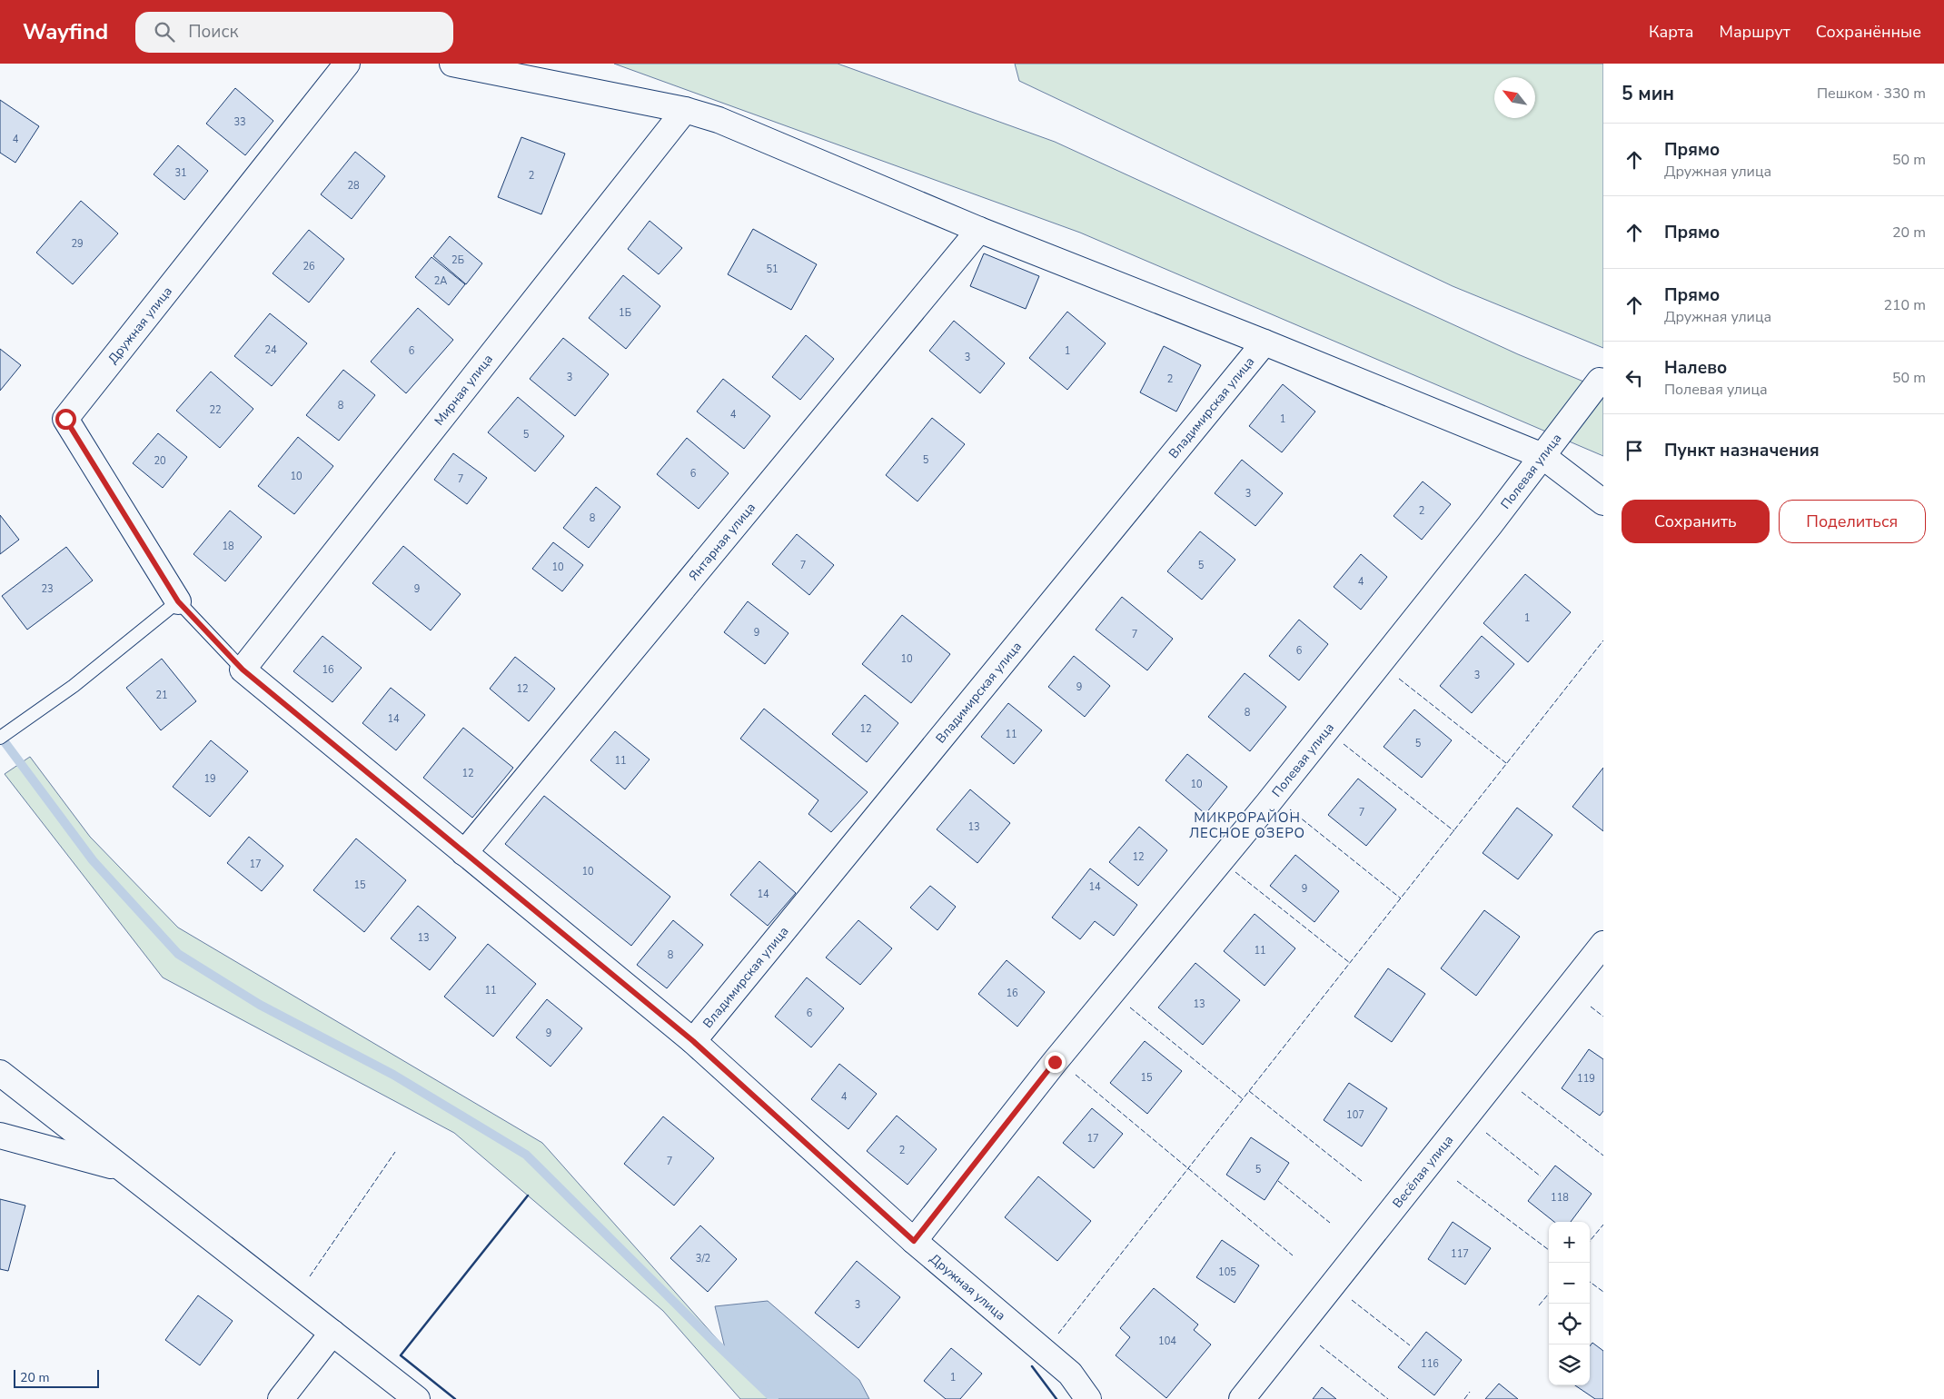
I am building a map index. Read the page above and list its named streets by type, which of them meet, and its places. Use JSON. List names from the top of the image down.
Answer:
{
  "streets": {
    "street": [
      "Дружная улица",
      "Мирная улица",
      "Владимирская улица",
      "Полевая улица",
      "Янтарная улица",
      "Весёлая улица"
    ]
  },
  "crossings": [
    ["Дружная улица", "Мирная улица"],
    ["Дружная улица", "Владимирская улица"],
    ["Дружная улица", "Полевая улица"],
    ["Дружная улица", "Янтарная улица"]
  ],
  "districts": ["МИКРОРАЙОН ЛЕСНОЕ ОЗЕРО"],
  "house_numbers": [
    "33",
    "4",
    "31",
    "2",
    "28",
    "29",
    "2Б",
    "26",
    "51",
    "2А",
    "1Б",
    "24",
    "6",
    "1",
    "3",
    "3",
    "2",
    "8",
    "22",
    "4",
    "1",
    "5",
    "5",
    "20",
    "6",
    "10",
    "7",
    "3",
    "2",
    "8",
    "18",
    "7",
    "5",
    "10",
    "4",
    "23",
    "9",
    "1",
    "9",
    "7",
    "6",
    "10",
    "16",
    "3",
    "9",
    "12",
    "21",
    "8",
    "14",
    "12",
    "11",
    "5",
    "11",
    "12",
    "19",
    "10",
    "7",
    "13",
    "12",
    "17",
    "10",
    "15",
    "14",
    "9",
    "14",
    "13",
    "11",
    "8",
    "11",
    "16",
    "13",
    "6",
    "9",
    "15",
    "119",
    "4",
    "107",
    "17",
    "2",
    "7",
    "5",
    "118",
    "117",
    "3/2",
    "105",
    "3",
    "104",
    "116",
    "1"
  ],
  "scale_bar": "20 m",
  "north": "top left",
  "page": {
    "header": "Wayfind",
    "search": "Поиск",
    "nav": ["Карта", "Маршрут", "Сохранённые"],
    "heading": ["5 мин", "Пешком · 330 m"],
    "list": [
      ["Прямо", "Дружная улица", "50 m"],
      ["Прямо", "20 m"],
      ["Прямо", "Дружная улица", "210 m"],
      ["Налево", "Полевая улица", "50 m"],
      "Пункт назначения"
    ],
    "buttons": ["Сохранить", "Поделиться"],
    "map_buttons": ["+", "−"],
    "scale": "20 m"
  }
}
